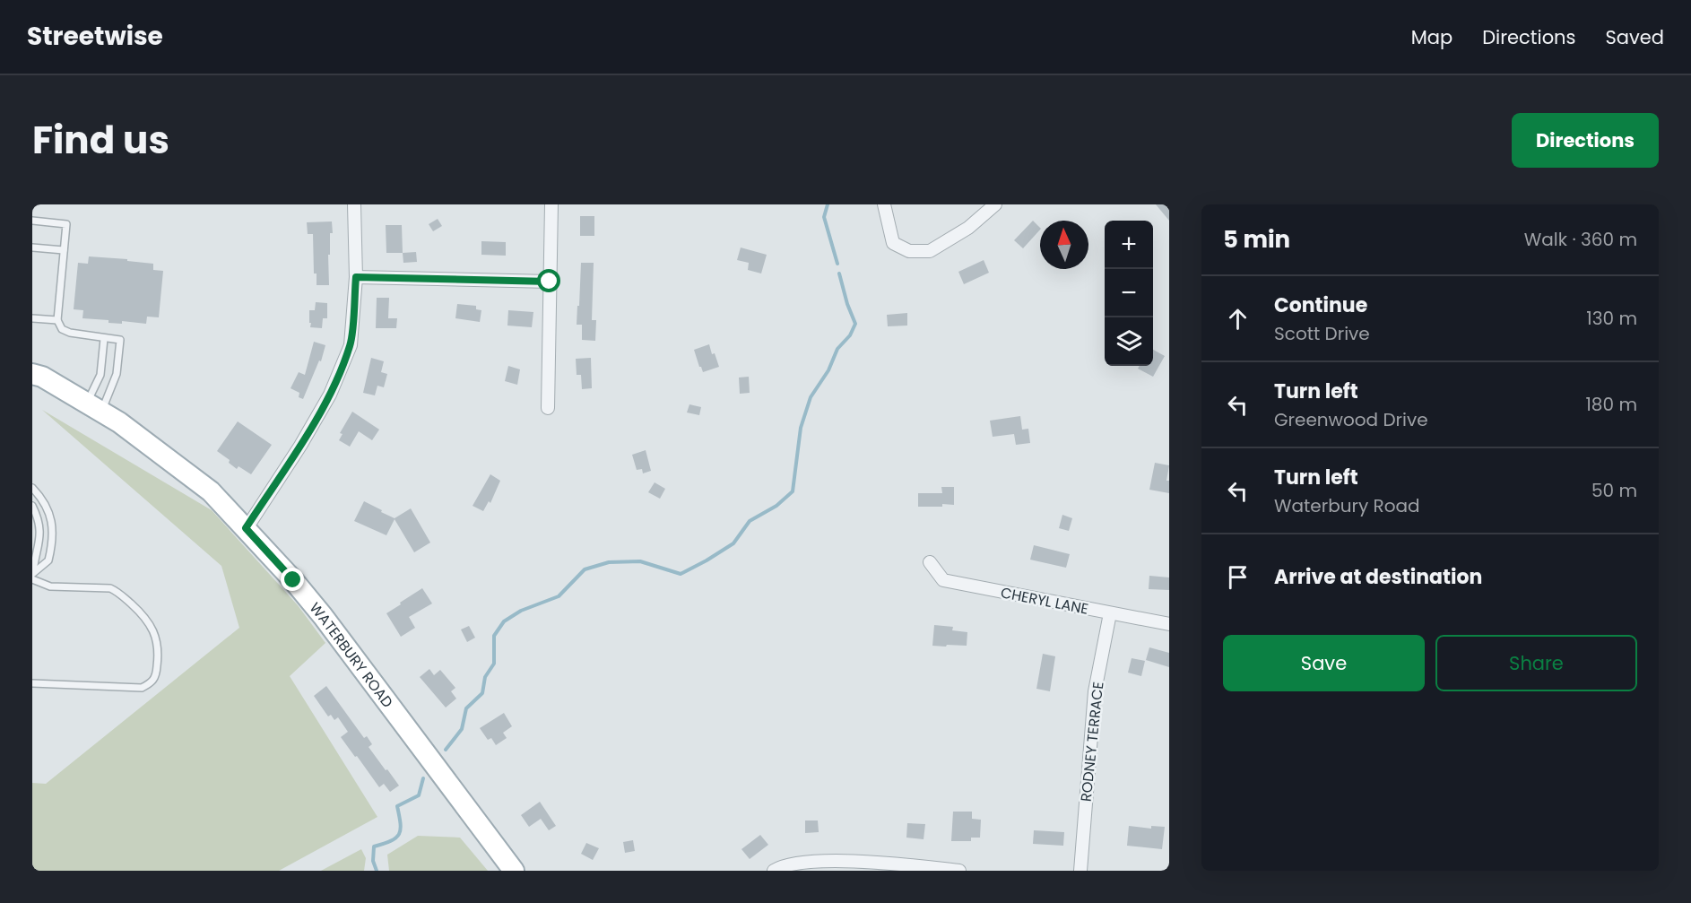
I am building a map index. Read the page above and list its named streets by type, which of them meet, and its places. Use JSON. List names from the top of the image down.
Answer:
{
  "streets": {
    "main road": ["WATERBURY ROAD"],
    "street": ["CHERYL LANE", "RODNEY TERRACE"]
  },
  "crossings": [
    ["CHERYL LANE", "RODNEY TERRACE"]
  ],
  "north": "top",
  "page": {
    "header": "Streetwise",
    "nav": ["Map", "Directions", "Saved"],
    "title": "Find us",
    "buttons": [
      "Directions",
      ["Save", "Share"]
    ],
    "heading": ["5 min", "Walk · 360 m"],
    "map_buttons": ["+", "−"],
    "list": [
      ["Continue", "Scott Drive", "130 m"],
      ["Turn left", "Greenwood Drive", "180 m"],
      ["Turn left", "Waterbury Road", "50 m"],
      "Arrive at destination"
    ]
  }
}
